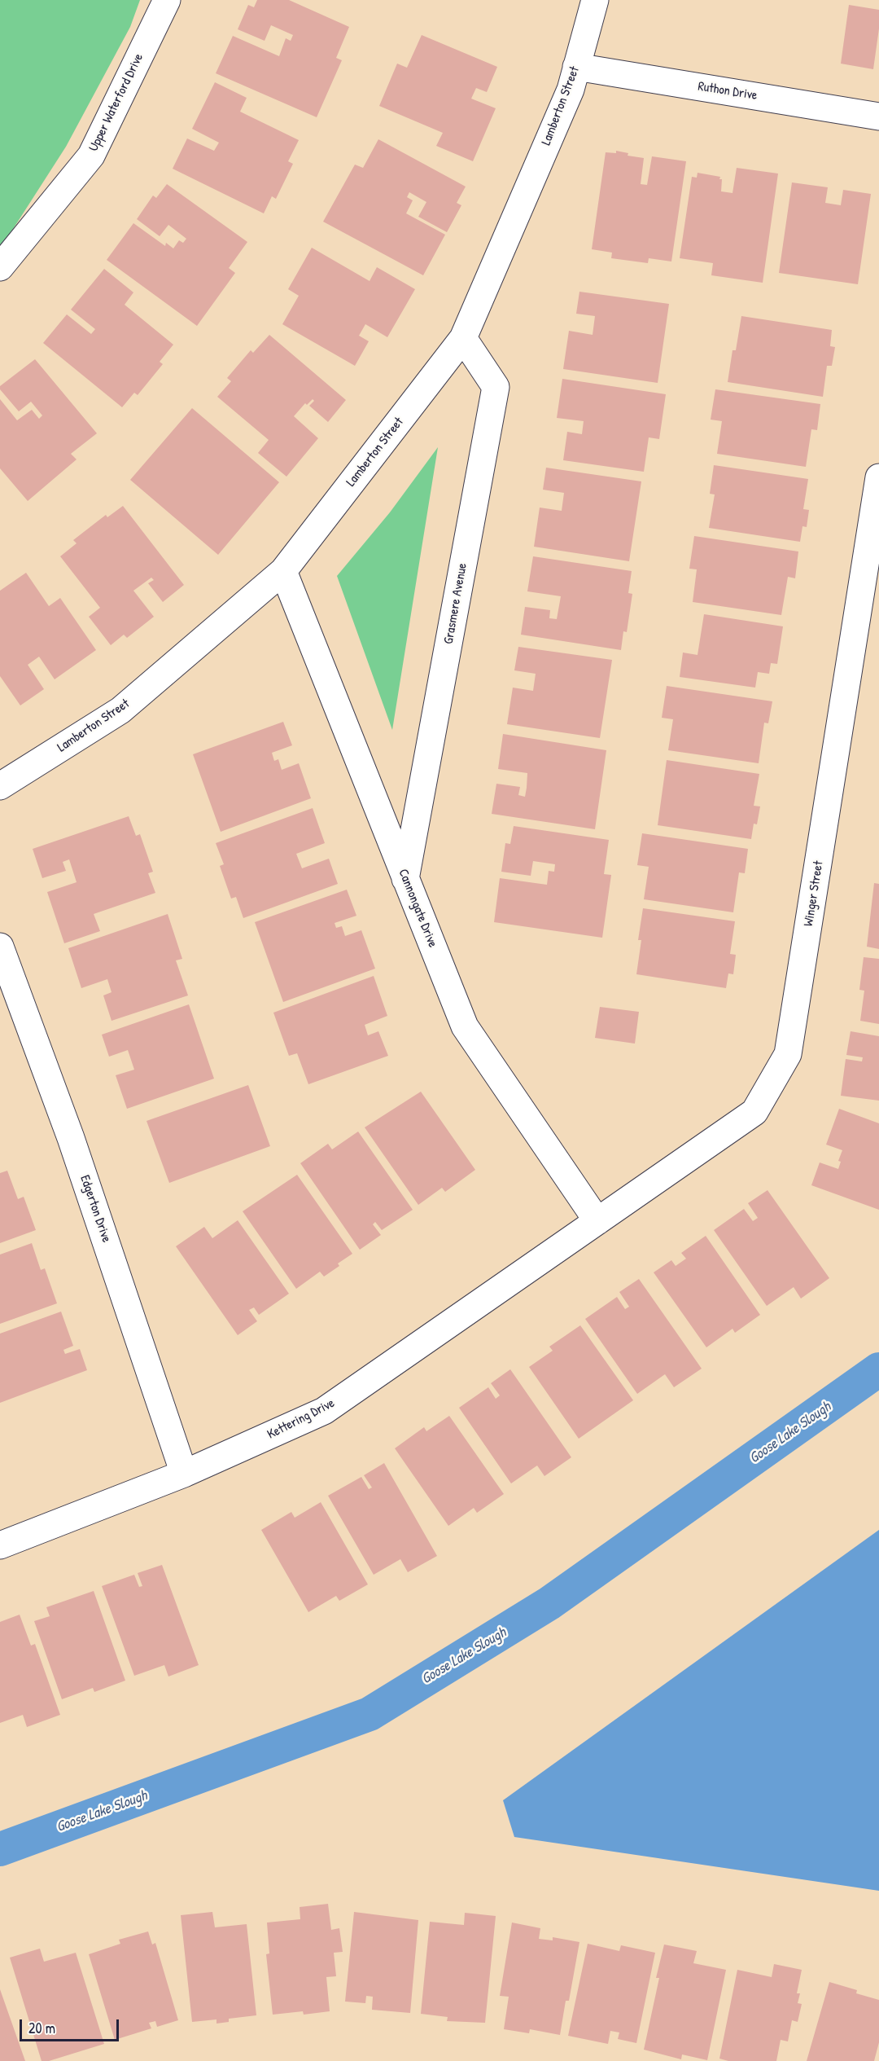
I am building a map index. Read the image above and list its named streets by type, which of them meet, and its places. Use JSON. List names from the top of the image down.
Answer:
{
  "streets": {
    "street": [
      "Ruthon Drive",
      "Upper Waterford Drive",
      "Lamberton Street",
      "Grasmere Avenue",
      "Winger Street",
      "Cannongate Drive",
      "Edgerton Drive",
      "Kettering Drive"
    ]
  },
  "crossings": [
    ["Ruthon Drive", "Lamberton Street"],
    ["Lamberton Street", "Grasmere Avenue"],
    ["Lamberton Street", "Cannongate Drive"],
    ["Grasmere Avenue", "Cannongate Drive"],
    ["Winger Street", "Cannongate Drive"],
    ["Winger Street", "Kettering Drive"],
    ["Cannongate Drive", "Kettering Drive"],
    ["Edgerton Drive", "Kettering Drive"]
  ],
  "water": ["Goose Lake Slough"],
  "scale_bar": "20 m"
}
